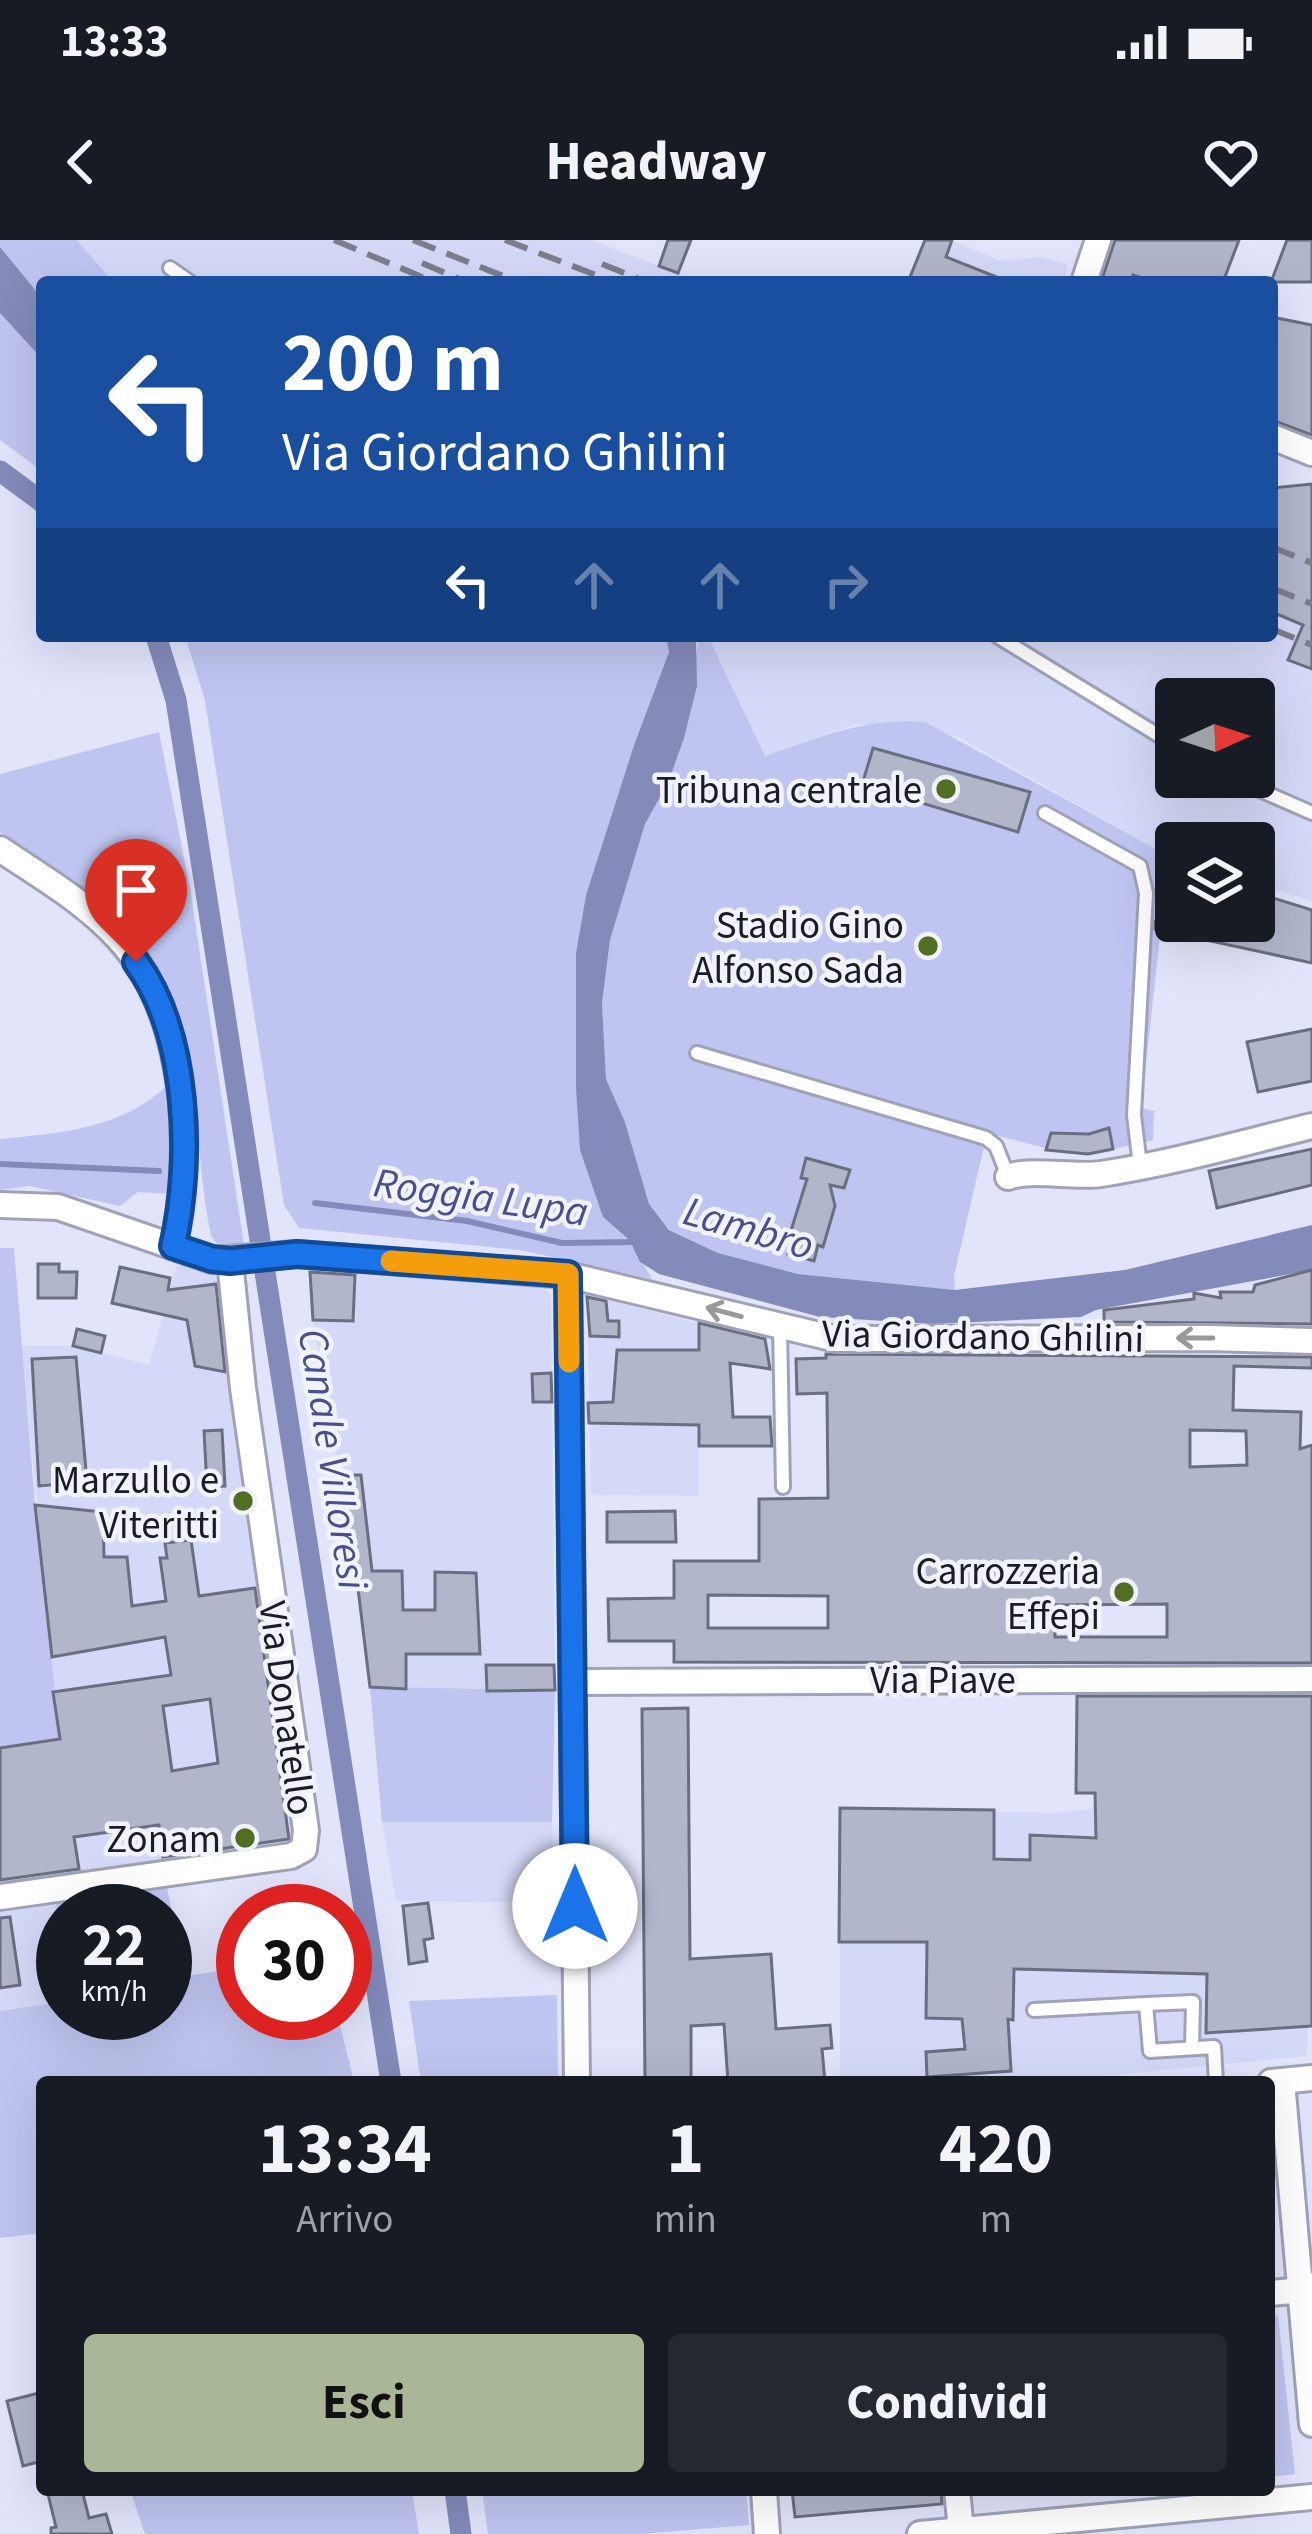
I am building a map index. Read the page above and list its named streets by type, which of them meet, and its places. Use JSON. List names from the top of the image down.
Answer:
{
  "streets": {
    "street": ["Via Giordano Ghilini", "Via Piave", "Via Donatello"]
  },
  "crossings": [
    ["Via Giordano Ghilini", "Via Donatello"]
  ],
  "water": ["Roggia Lupa", "Lambro", "Canale Villoresi"],
  "places": [
    "Tribuna centrale",
    "Stadio Gino Alfonso Sada",
    "Marzullo e Viteritti",
    "Carrozzeria Effepi",
    "Zonam"
  ],
  "north": "right",
  "page": {
    "status": "13:33",
    "header": "Headway",
    "turn": ["200 m", "Via Giordano Ghilini"],
    "speed": "22 km/h",
    "limit": "30",
    "eta": [
      "13:34",
      "Arrivo",
      "1",
      "min",
      "420",
      "m"
    ],
    "buttons": ["Esci", "Condividi"]
  }
}
